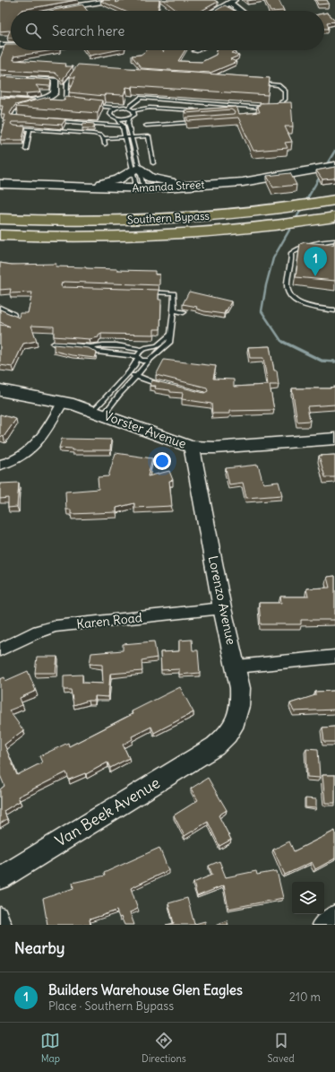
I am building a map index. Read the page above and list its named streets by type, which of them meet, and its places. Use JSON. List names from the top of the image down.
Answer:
{
  "streets": {
    "highway": ["Southern Bypass"],
    "street": [
      "Amanda Street",
      "Vorster Avenue",
      "Lorenzo Avenue",
      "Karen Road",
      "Van Beek Avenue"
    ]
  },
  "crossings": [
    ["Vorster Avenue", "Lorenzo Avenue"],
    ["Lorenzo Avenue", "Karen Road"],
    ["Lorenzo Avenue", "Van Beek Avenue"]
  ],
  "page": {
    "search": "Search here",
    "pins": "1",
    "heading": "Nearby",
    "list": [
      {
        "mark": "1",
        "name": "Builders Warehouse Glen Eagles",
        "note": "Place · Southern Bypass",
        "value": "210 m"
      }
    ],
    "nav": ["Map", "Directions", "Saved"]
  }
}
